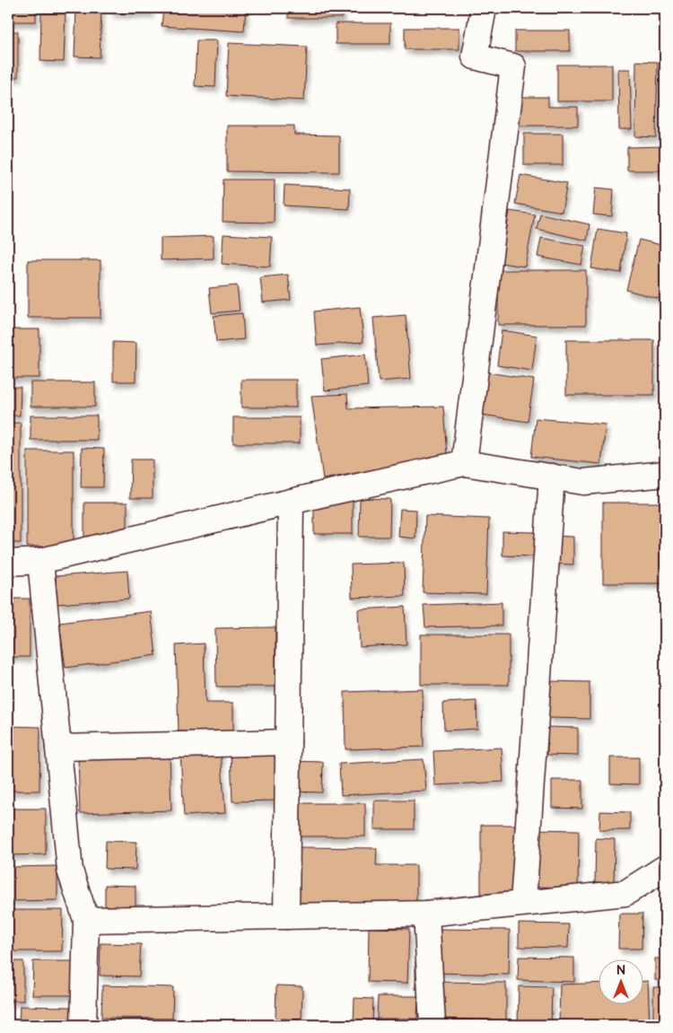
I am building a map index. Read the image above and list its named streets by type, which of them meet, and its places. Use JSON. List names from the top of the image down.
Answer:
{
  "north": "top"
}
